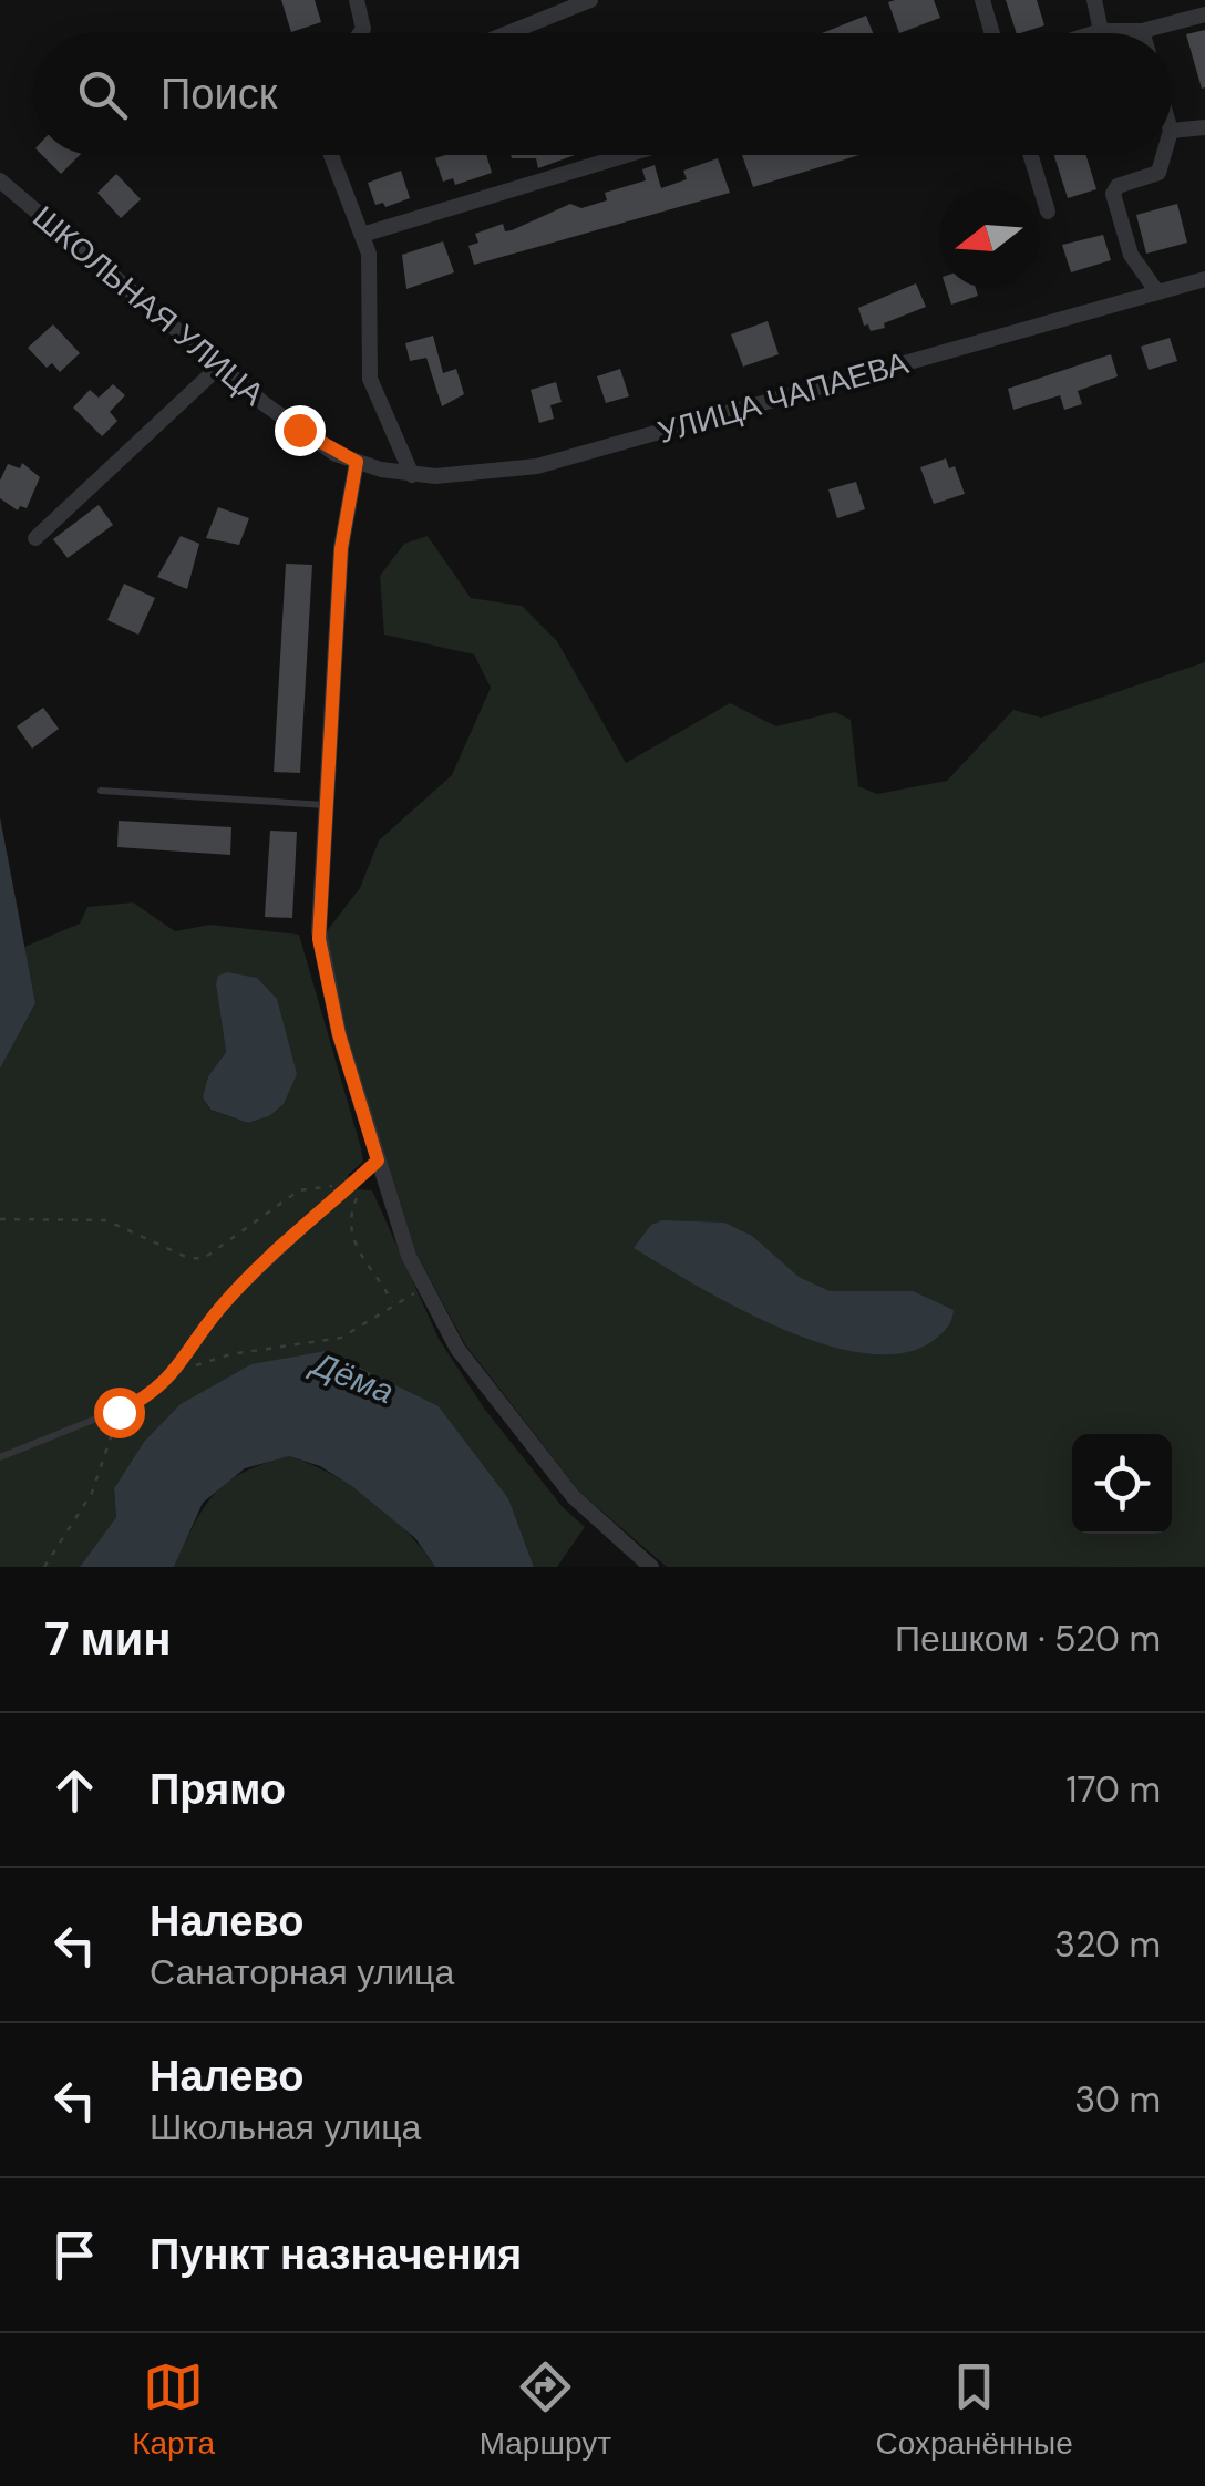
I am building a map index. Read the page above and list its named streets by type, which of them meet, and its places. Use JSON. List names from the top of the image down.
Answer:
{
  "streets": {
    "street": ["ШКОЛЬНАЯ УЛИЦА", "УЛИЦА ЧАПАЕВА"]
  },
  "crossings": [
    ["ШКОЛЬНАЯ УЛИЦА", "УЛИЦА ЧАПАЕВА"]
  ],
  "water": ["Дёма"],
  "north": "left",
  "page": {
    "search": "Поиск",
    "heading": ["7 мин", "Пешком · 520 m"],
    "list": [
      ["Прямо", "170 m"],
      ["Налево", "Санаторная улица", "320 m"],
      ["Налево", "Школьная улица", "30 m"],
      "Пункт назначения"
    ],
    "nav": ["Карта", "Маршрут", "Сохранённые"]
  }
}
